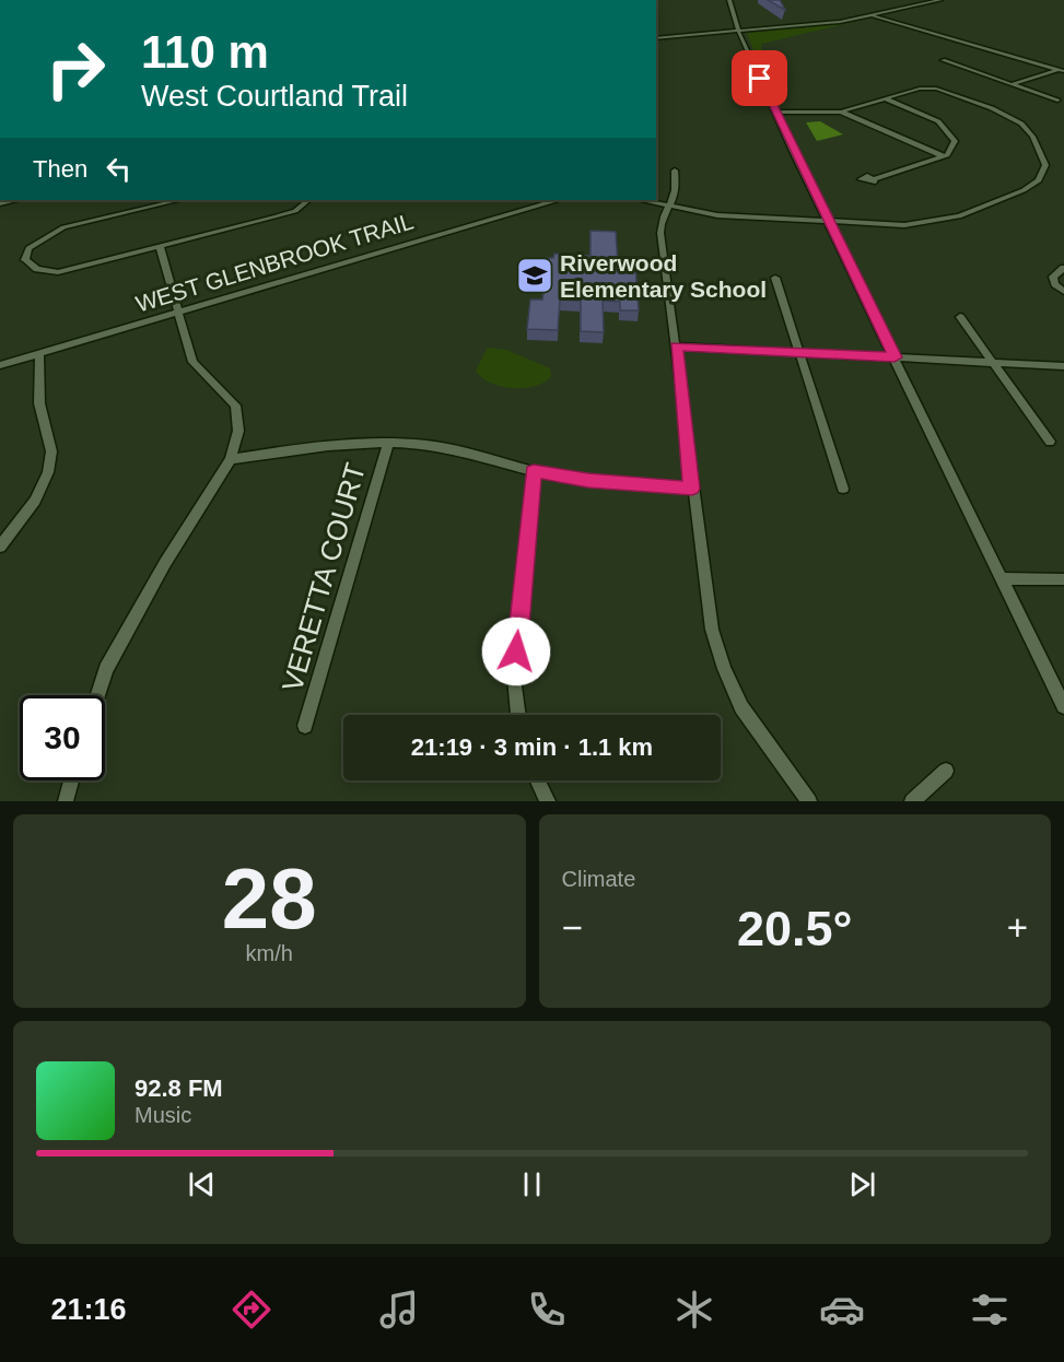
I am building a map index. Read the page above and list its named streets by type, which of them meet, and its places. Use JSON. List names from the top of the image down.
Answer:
{
  "streets": {
    "street": ["WEST GLENBROOK TRAIL", "VERETTA COURT"]
  },
  "places": {
    "school or university": ["Riverwood Elementary School"]
  },
  "page": {
    "turn": ["110 m", "West Courtland Trail"],
    "then": "Then",
    "limit": "30",
    "trip": "21:19 · 3 min · 1.1 km",
    "tile": [
      ["28", "km/h"],
      "Climate"
    ],
    "heat": ["−", "20.5°", "+"],
    "song": ["92.8 FM", "Music"],
    "tabs": "21:16"
  }
}
